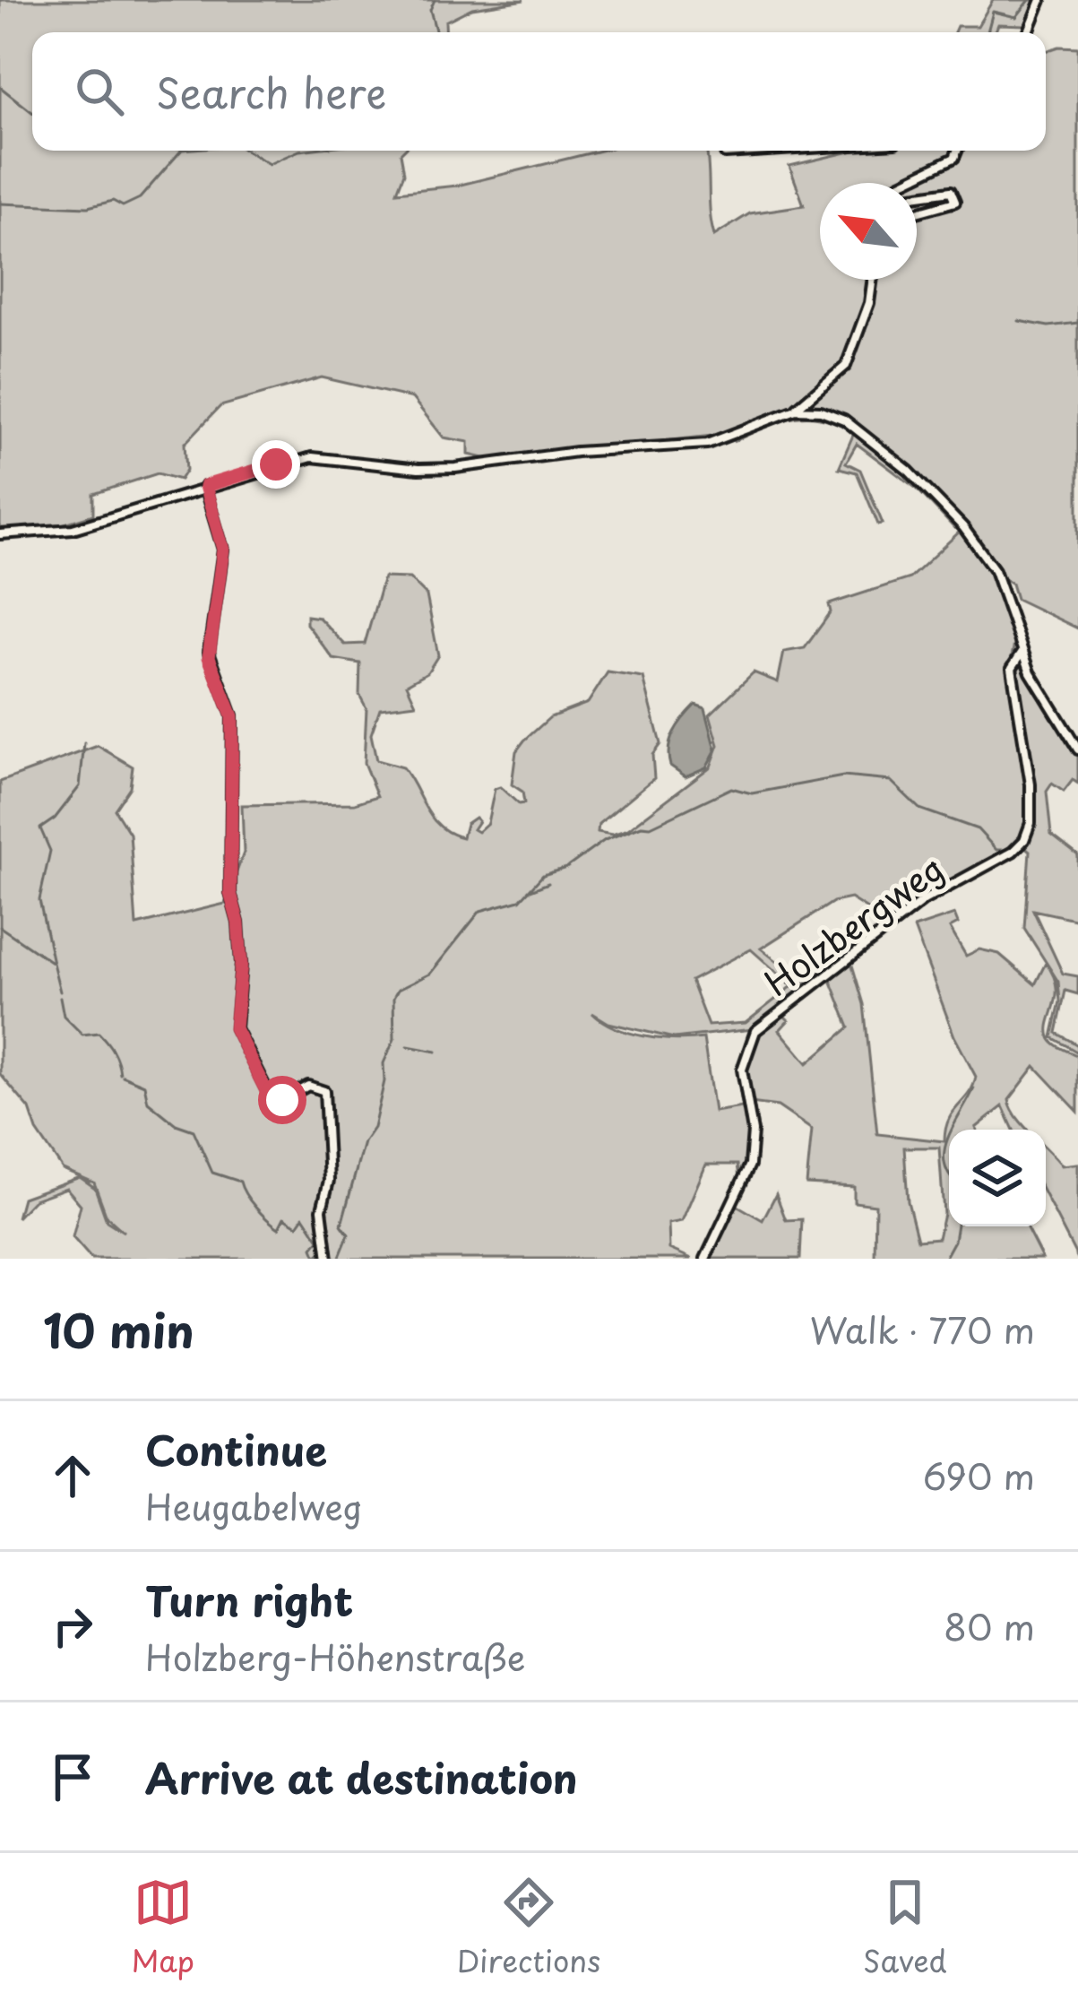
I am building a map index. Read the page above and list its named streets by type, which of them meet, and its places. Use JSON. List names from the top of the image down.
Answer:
{
  "streets": {
    "street": ["Holzbergweg"]
  },
  "north": "top left",
  "page": {
    "search": "Search here",
    "heading": ["10 min", "Walk · 770 m"],
    "list": [
      ["Continue", "Heugabelweg", "690 m"],
      ["Turn right", "Holzberg-Höhenstraße", "80 m"],
      "Arrive at destination"
    ],
    "nav": ["Map", "Directions", "Saved"]
  }
}
